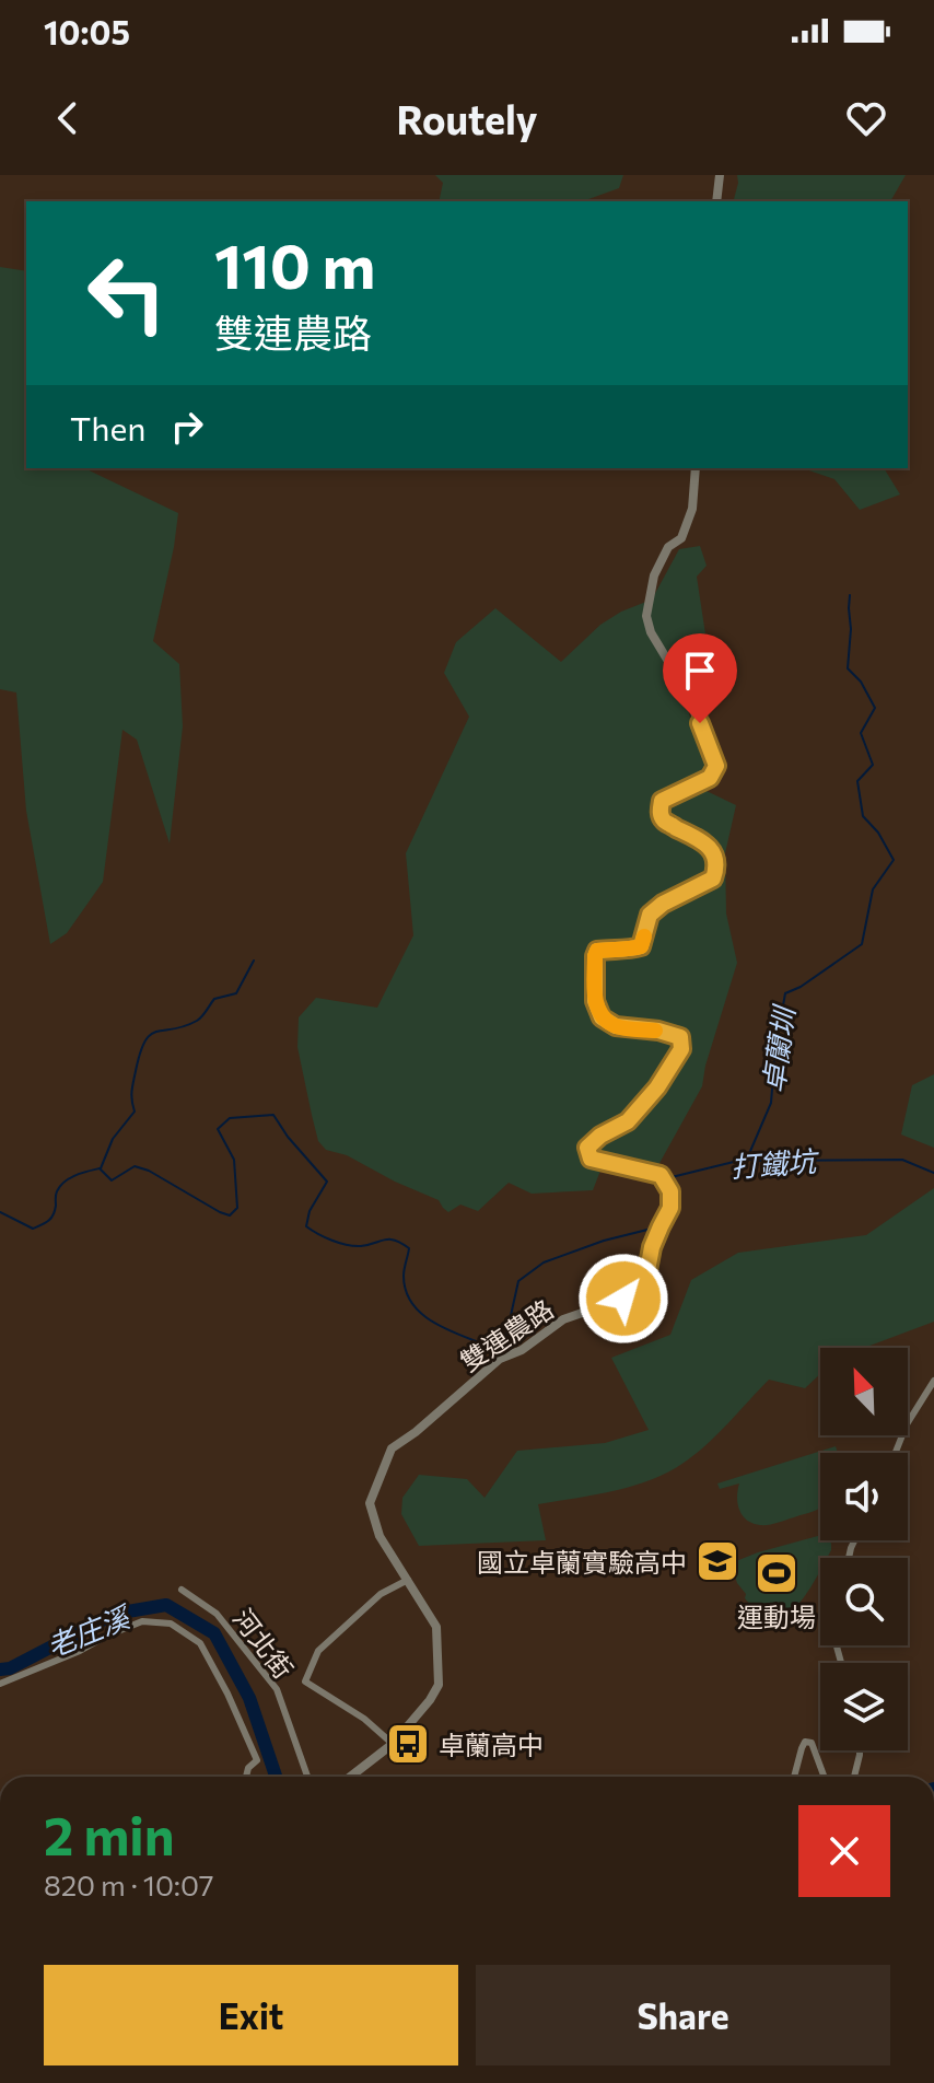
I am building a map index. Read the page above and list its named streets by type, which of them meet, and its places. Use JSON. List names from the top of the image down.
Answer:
{
  "streets": {
    "street": ["雙連農路", "河北街"]
  },
  "water": ["卓蘭圳", "打鐵坑", "老庄溪"],
  "places": {
    "school or university": ["國立卓蘭實驗高中"],
    "sports": ["運動場"],
    "bus stop": ["卓蘭高中"]
  },
  "north": "top left",
  "page": {
    "status": "10:05",
    "header": "Routely",
    "turn": ["110 m", "雙連農路"],
    "then": "Then",
    "heading": ["2 min", "820 m · 10:07"],
    "buttons": ["Exit", "Share"]
  }
}
